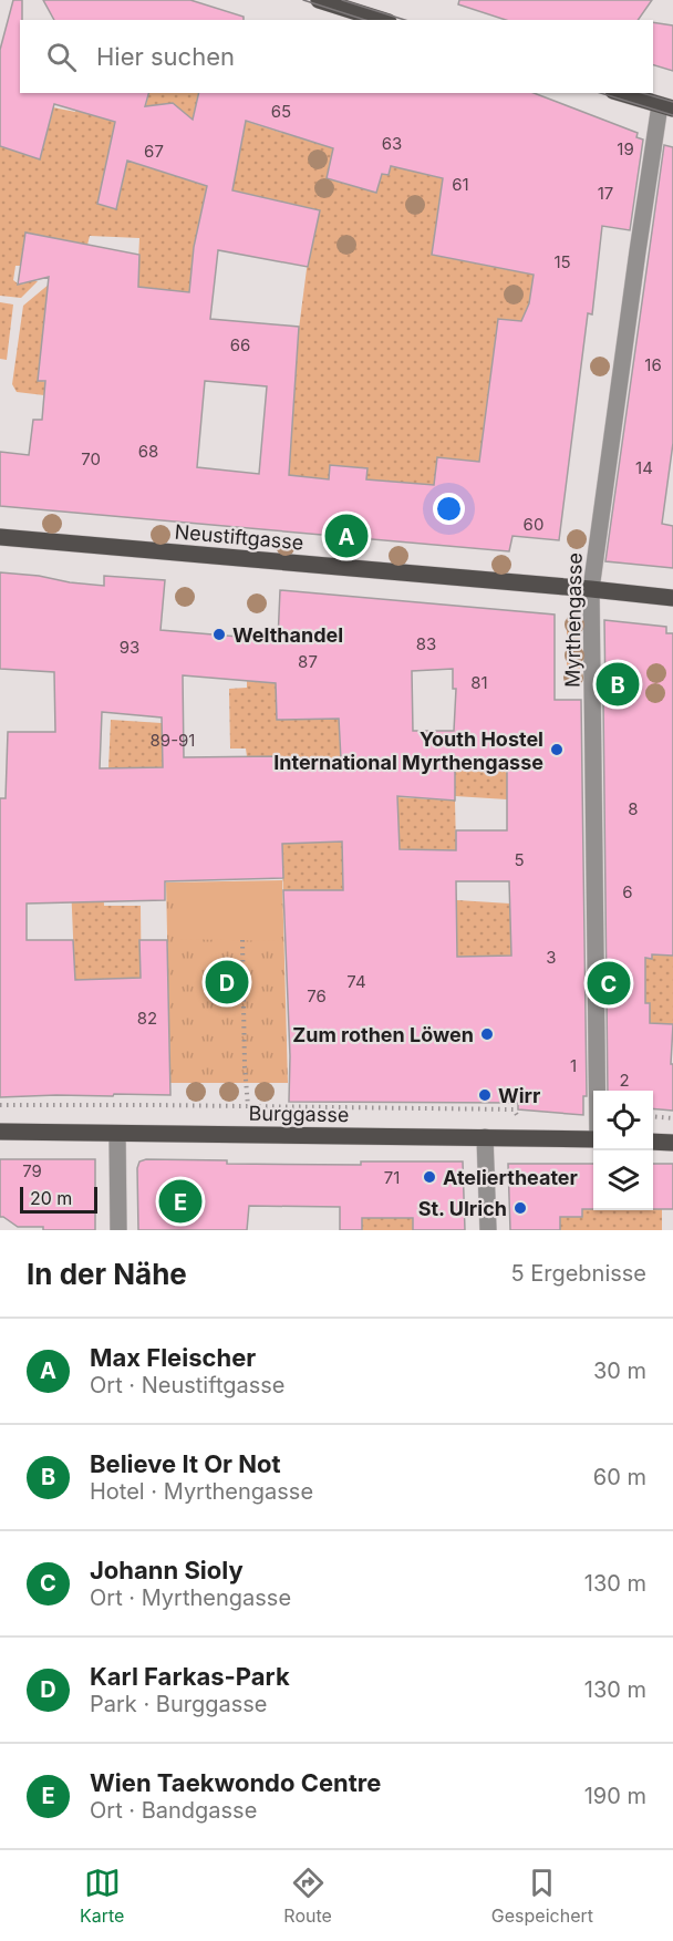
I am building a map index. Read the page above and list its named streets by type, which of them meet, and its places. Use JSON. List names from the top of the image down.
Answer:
{
  "streets": {
    "main road": ["Neustiftgasse", "Burggasse"],
    "street": ["Myrthengasse"]
  },
  "crossings": [
    ["Neustiftgasse", "Myrthengasse"]
  ],
  "places": [
    "Welthandel",
    "Youth Hostel International Myrthengasse",
    "Zum rothen Löwen",
    "Wirr",
    "Ateliertheater",
    "St. Ulrich"
  ],
  "house_numbers": [
    "65",
    "63",
    "19",
    "67",
    "61",
    "17",
    "15",
    "66",
    "16",
    "68",
    "70",
    "14",
    "60",
    "83",
    "93",
    "87",
    "81",
    "89-91",
    "8",
    "5",
    "6",
    "3",
    "74",
    "76",
    "82",
    "1",
    "2",
    "79",
    "71"
  ],
  "scale_bar": "20 m",
  "page": {
    "search": "Hier suchen",
    "pins": [
      "A",
      "B",
      "D",
      "C",
      "E"
    ],
    "scale": "20 m",
    "heading": ["In der Nähe", "5 Ergebnisse"],
    "list": [
      {
        "mark": "A",
        "name": "Max Fleischer",
        "note": "Ort · Neustiftgasse",
        "value": "30 m"
      },
      {
        "mark": "B",
        "name": "Believe It Or Not",
        "note": "Hotel · Myrthengasse",
        "value": "60 m"
      },
      {
        "mark": "C",
        "name": "Johann Sioly",
        "note": "Ort · Myrthengasse",
        "value": "130 m"
      },
      {
        "mark": "D",
        "name": "Karl Farkas-Park",
        "note": "Park · Burggasse",
        "value": "130 m"
      },
      {
        "mark": "E",
        "name": "Wien Taekwondo Centre",
        "note": "Ort · Bandgasse",
        "value": "190 m"
      }
    ],
    "nav": ["Karte", "Route", "Gespeichert"]
  }
}
